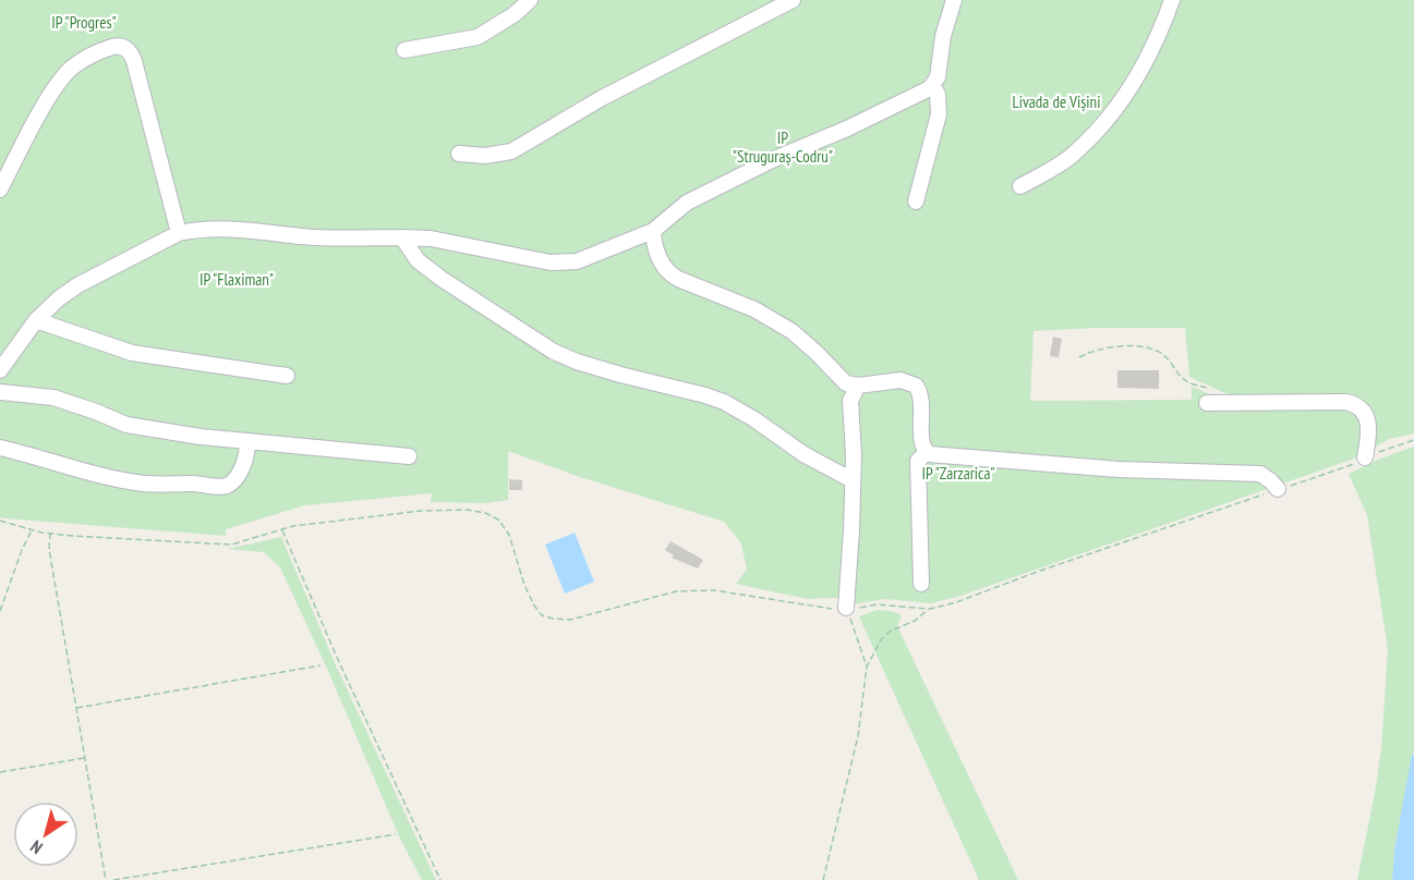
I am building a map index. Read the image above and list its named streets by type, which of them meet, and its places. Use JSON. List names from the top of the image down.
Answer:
{
  "parks": [
    "IP \"Progres\"",
    "Livada de Vișini",
    "IP \"Struguraș-Codru\"",
    "IP \"Flaximan\"",
    "IP \"Zarzarica\""
  ],
  "north": "bottom left"
}
